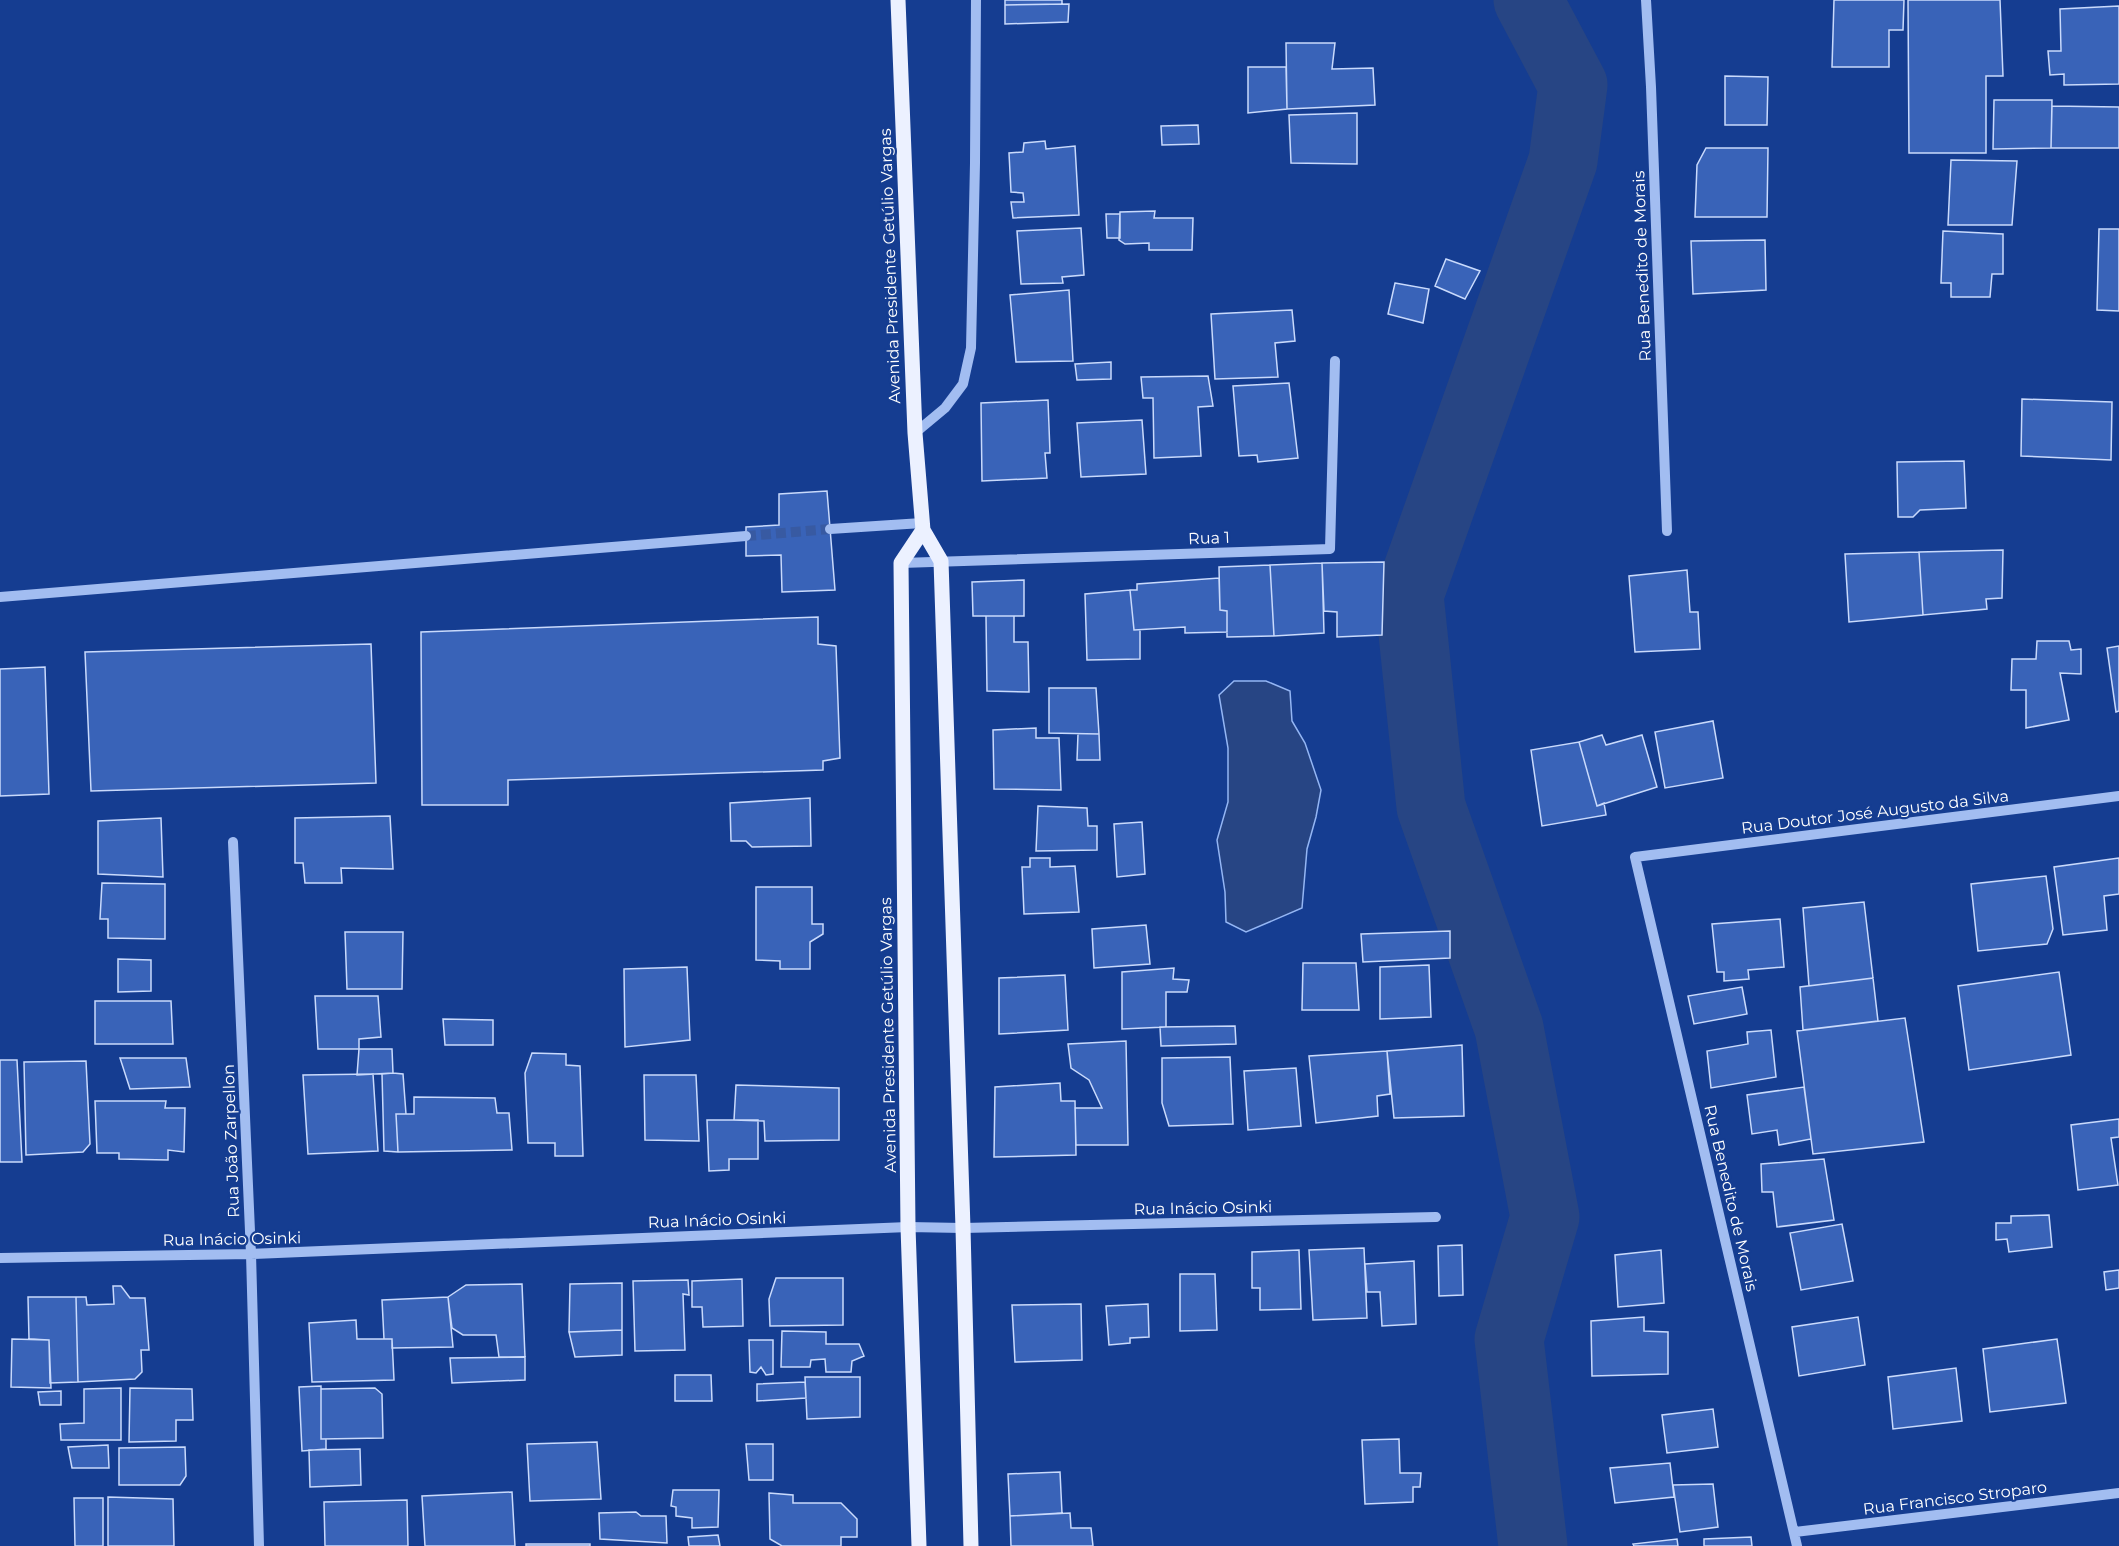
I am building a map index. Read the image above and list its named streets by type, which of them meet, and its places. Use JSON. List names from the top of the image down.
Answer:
{
  "streets": {
    "main road": ["Avenida Presidente Getúlio Vargas"],
    "street": [
      "Rua Benedito de Morais",
      "Rua 1",
      "Rua Doutor José Augusto da Silva",
      "Rua João Zarpellon",
      "Rua Inácio Osinki",
      "Rua Francisco Stroparo"
    ]
  },
  "crossings": [
    ["Avenida Presidente Getúlio Vargas", "Rua 1"],
    ["Avenida Presidente Getúlio Vargas", "Rua Inácio Osinki"],
    ["Rua Benedito de Morais", "Rua Doutor José Augusto da Silva"],
    ["Rua Benedito de Morais", "Rua Francisco Stroparo"],
    ["Rua João Zarpellon", "Rua Inácio Osinki"]
  ]
}
